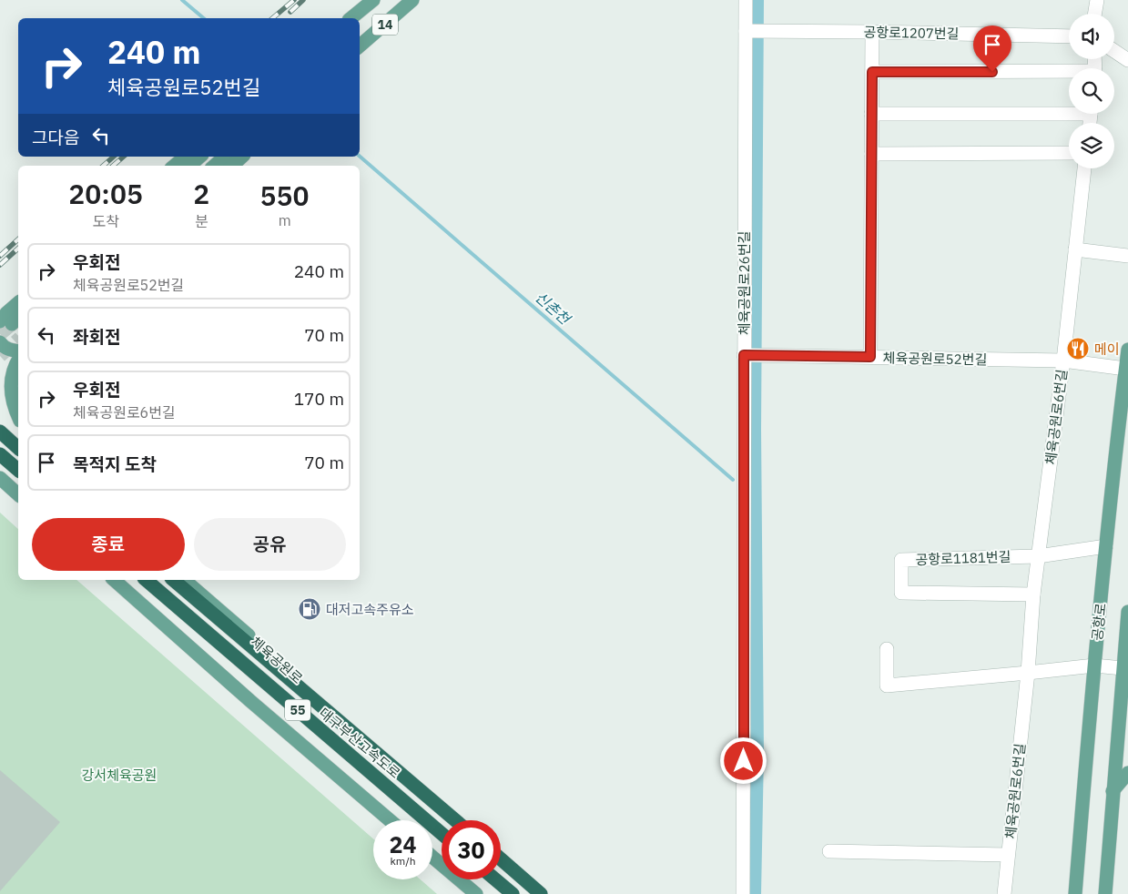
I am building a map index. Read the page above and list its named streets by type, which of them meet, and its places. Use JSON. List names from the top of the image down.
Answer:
{
  "streets": {
    "highway": ["55", "대구부산고속도로"],
    "main road": ["14", "공항로", "체육공원로"],
    "street": [
      "공항로1207번길",
      "체육공원로26번길",
      "체육공원로52번길",
      "체육공원로6번길",
      "공항로1181번길"
    ]
  },
  "crossings": [
    ["공항로1207번길", "체육공원로26번길"],
    ["체육공원로26번길", "체육공원로52번길"],
    ["체육공원로52번길", "체육공원로6번길"],
    ["체육공원로52번길", "공항로"],
    ["체육공원로6번길", "공항로1181번길"],
    ["공항로1181번길", "공항로"]
  ],
  "water": ["신촌천"],
  "parks": ["강서체육공원"],
  "places": {
    "restaurant": ["메이"],
    "fuel station": ["대저고속주유소"]
  },
  "page": {
    "turn": ["240 m", "체육공원로52번길"],
    "then": "그다음",
    "eta": [
      "20:05",
      "도착",
      "2",
      "분",
      "550",
      "m"
    ],
    "list": [
      {
        "name": "우회전",
        "note": "체육공원로52번길",
        "value": "240 m"
      },
      {
        "name": "좌회전",
        "value": "70 m"
      },
      {
        "name": "우회전",
        "note": "체육공원로6번길",
        "value": "170 m"
      },
      {
        "name": "목적지 도착",
        "value": "70 m"
      }
    ],
    "buttons": ["종료", "공유"],
    "speed": "24 km/h",
    "limit": "30"
  }
}
